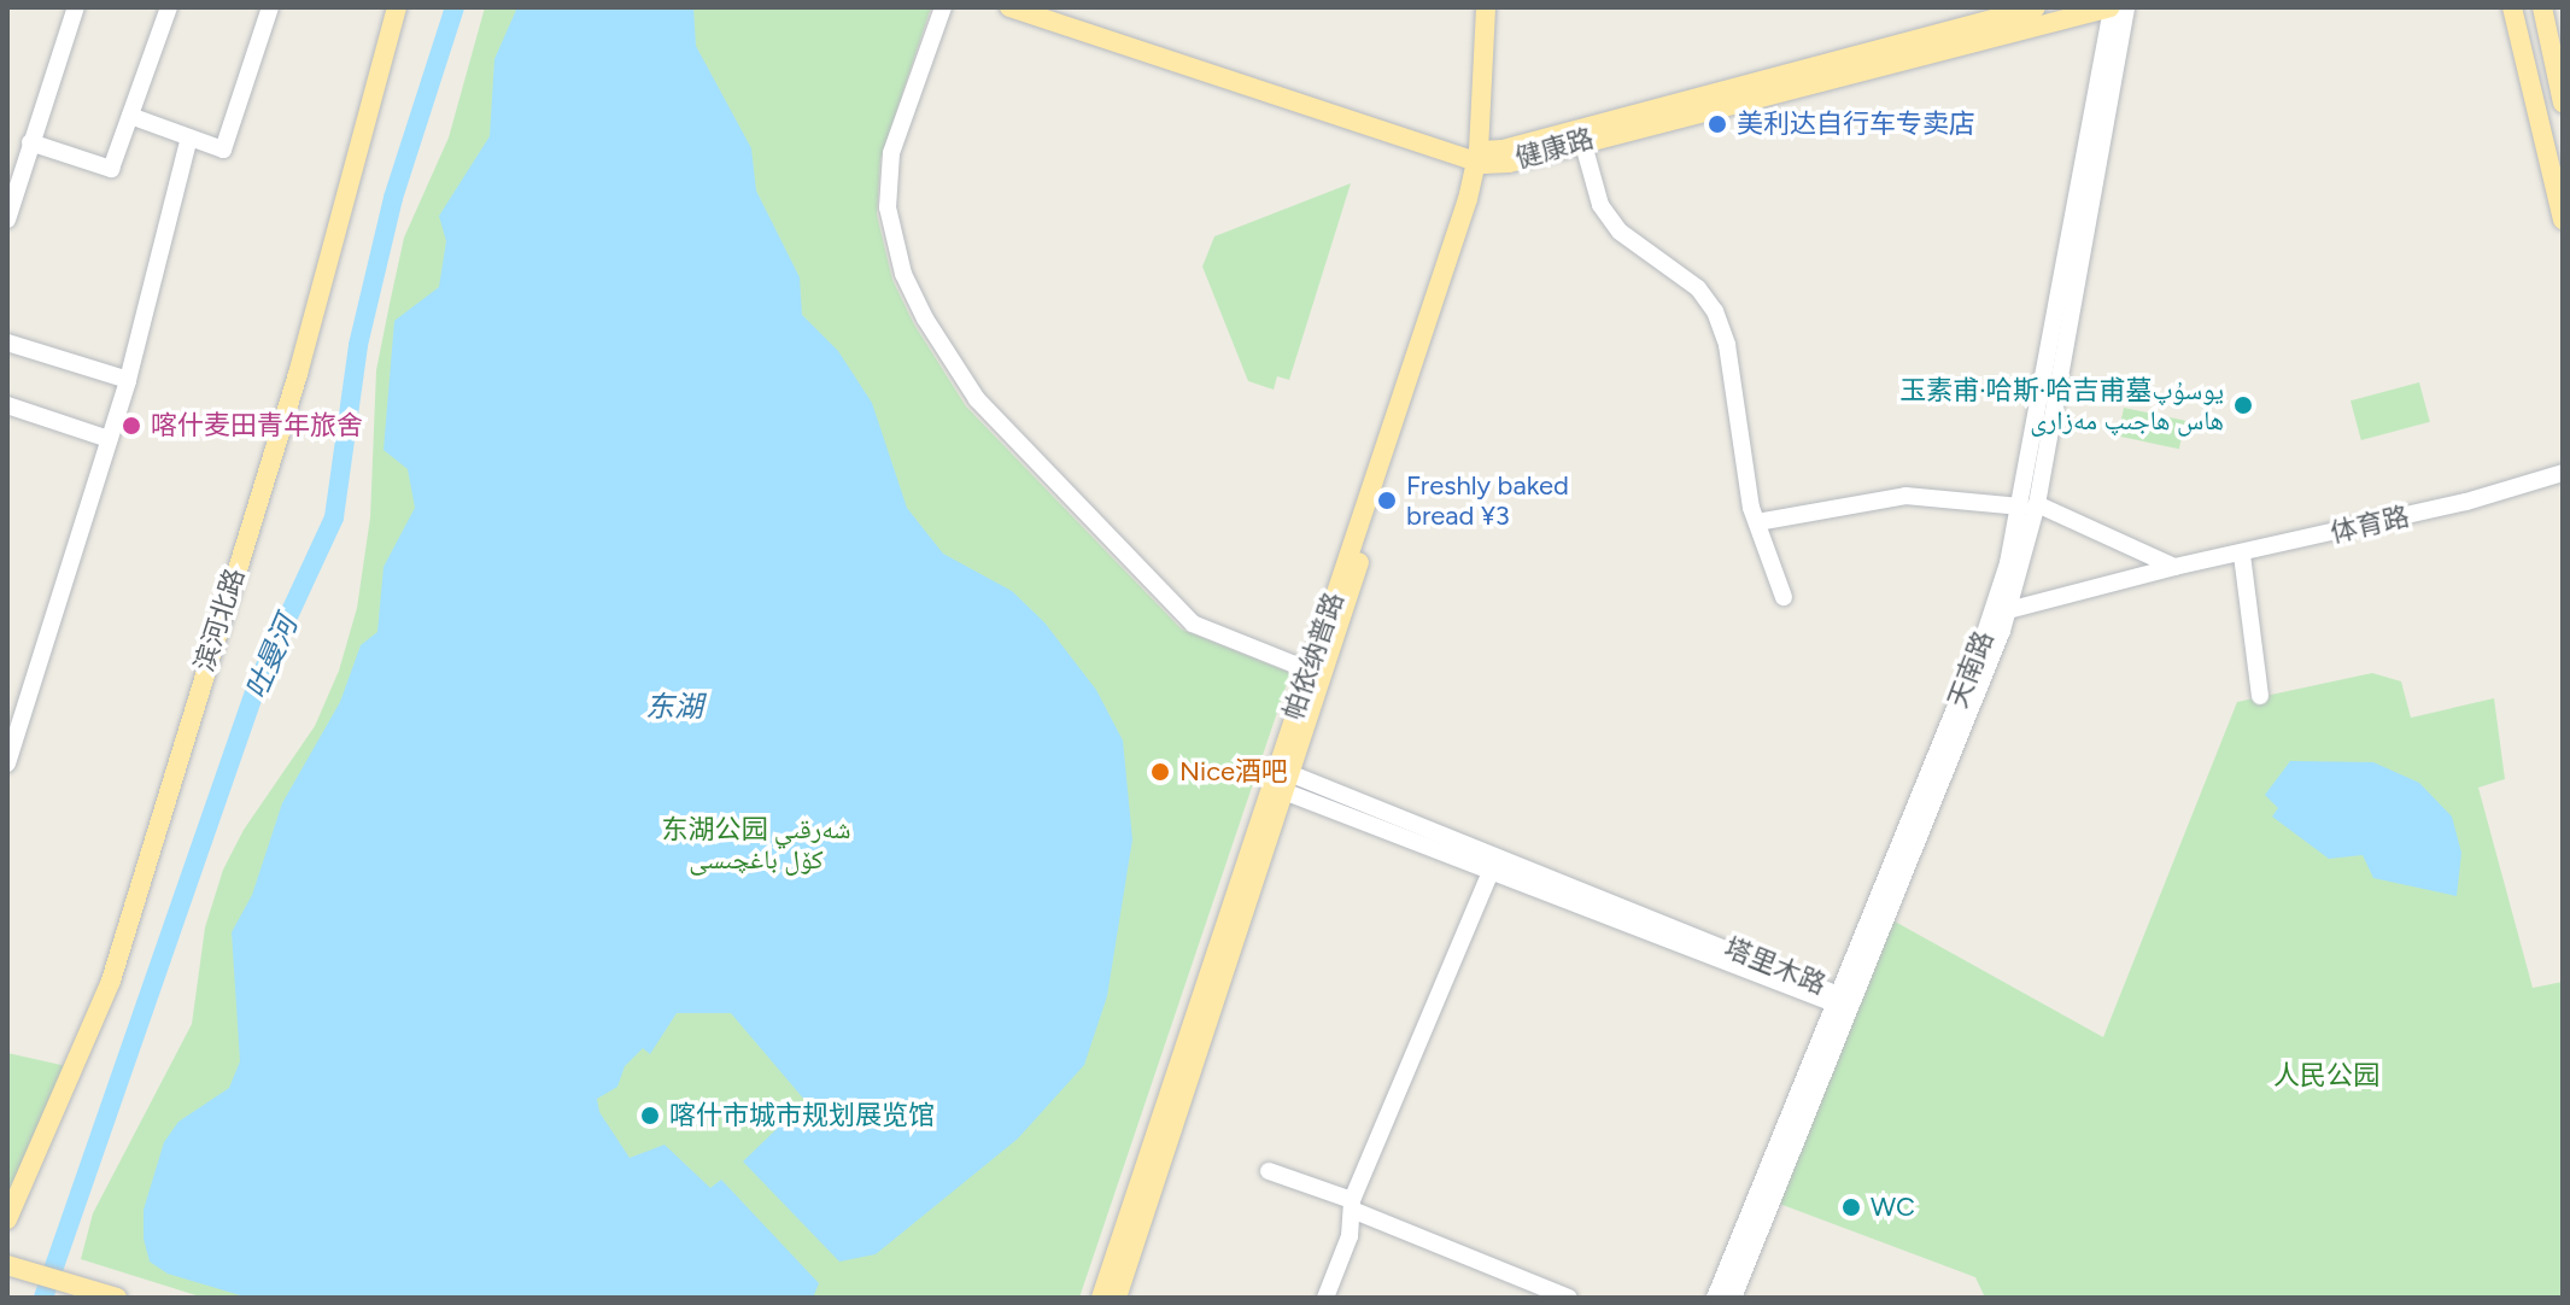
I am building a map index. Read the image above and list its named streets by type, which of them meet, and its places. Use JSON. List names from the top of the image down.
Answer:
{
  "streets": {
    "main road": ["健康路", "滨河北路", "帕依纳普路"],
    "street": ["体育路", "天南路", "塔里木路"]
  },
  "crossings": [
    ["健康路", "帕依纳普路"],
    ["健康路", "天南路"],
    ["体育路", "天南路"],
    ["帕依纳普路", "塔里木路"],
    ["天南路", "塔里木路"]
  ],
  "water": ["吐曼河", "东湖"],
  "parks": ["东湖公园 شەرقىي كۆل باغچىسى", "人民公园"],
  "places": [
    "美利达自行车专卖店",
    "玉素甫·哈斯·哈吉甫墓يوسۇپ ھاس ھاجىپ مەزارى",
    "喀什麦田青年旅舍",
    "Freshly baked bread ¥3",
    "Nice酒吧",
    "喀什市城市规划展览馆",
    "WC"
  ]
}
